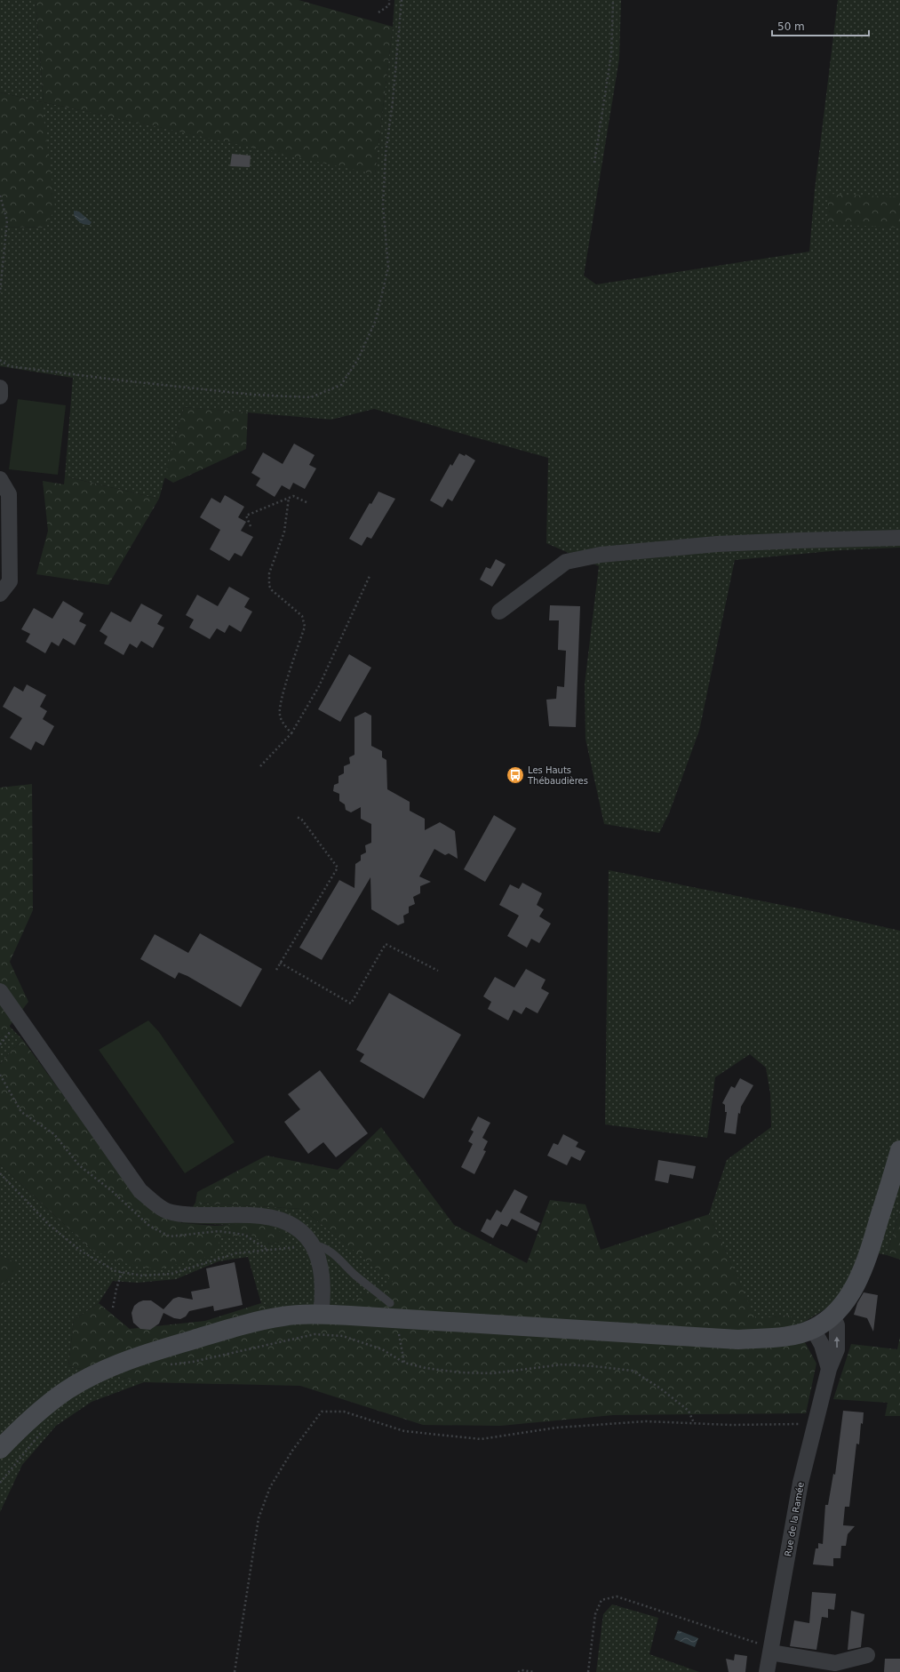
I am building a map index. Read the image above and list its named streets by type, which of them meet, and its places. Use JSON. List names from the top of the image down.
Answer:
{
  "streets": {
    "street": ["Rue de la Ramée"]
  },
  "places": {
    "bus stop": ["Les Hauts Thébaudières"]
  },
  "scale_bar": "50 m"
}
